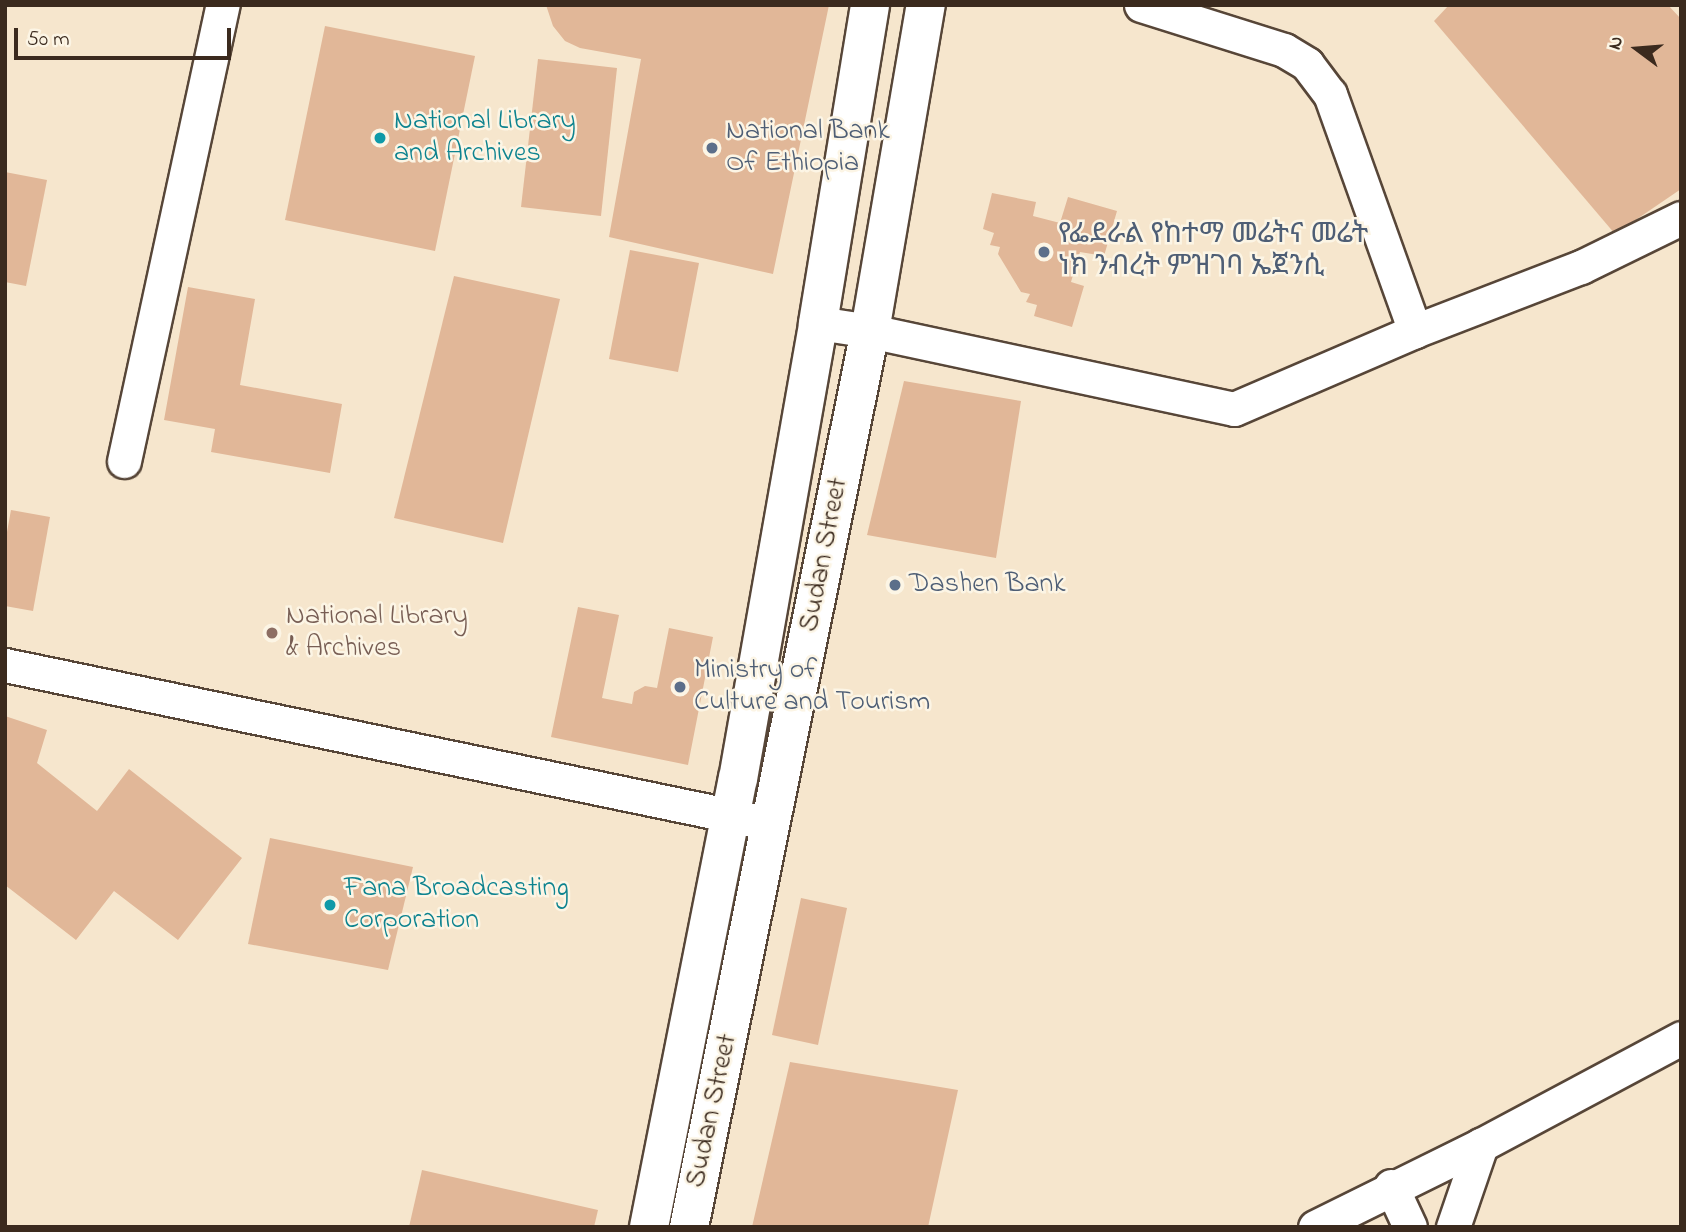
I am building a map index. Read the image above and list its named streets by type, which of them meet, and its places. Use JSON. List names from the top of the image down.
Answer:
{
  "streets": {
    "main road": ["Sudan Street"]
  },
  "places": [
    "National Library and Archives",
    "National Bank Of Ethiopia",
    "የፌደራል የከተማ መሬትና መሬት ነክ ንብረት ምዝገባ ኤጀንሲ",
    "Dashen Bank",
    "National Library & Archives",
    "Ministry of Culture and Tourism",
    "Fana Broadcasting Corporation"
  ],
  "scale_bar": "50 m",
  "north": "left"
}
